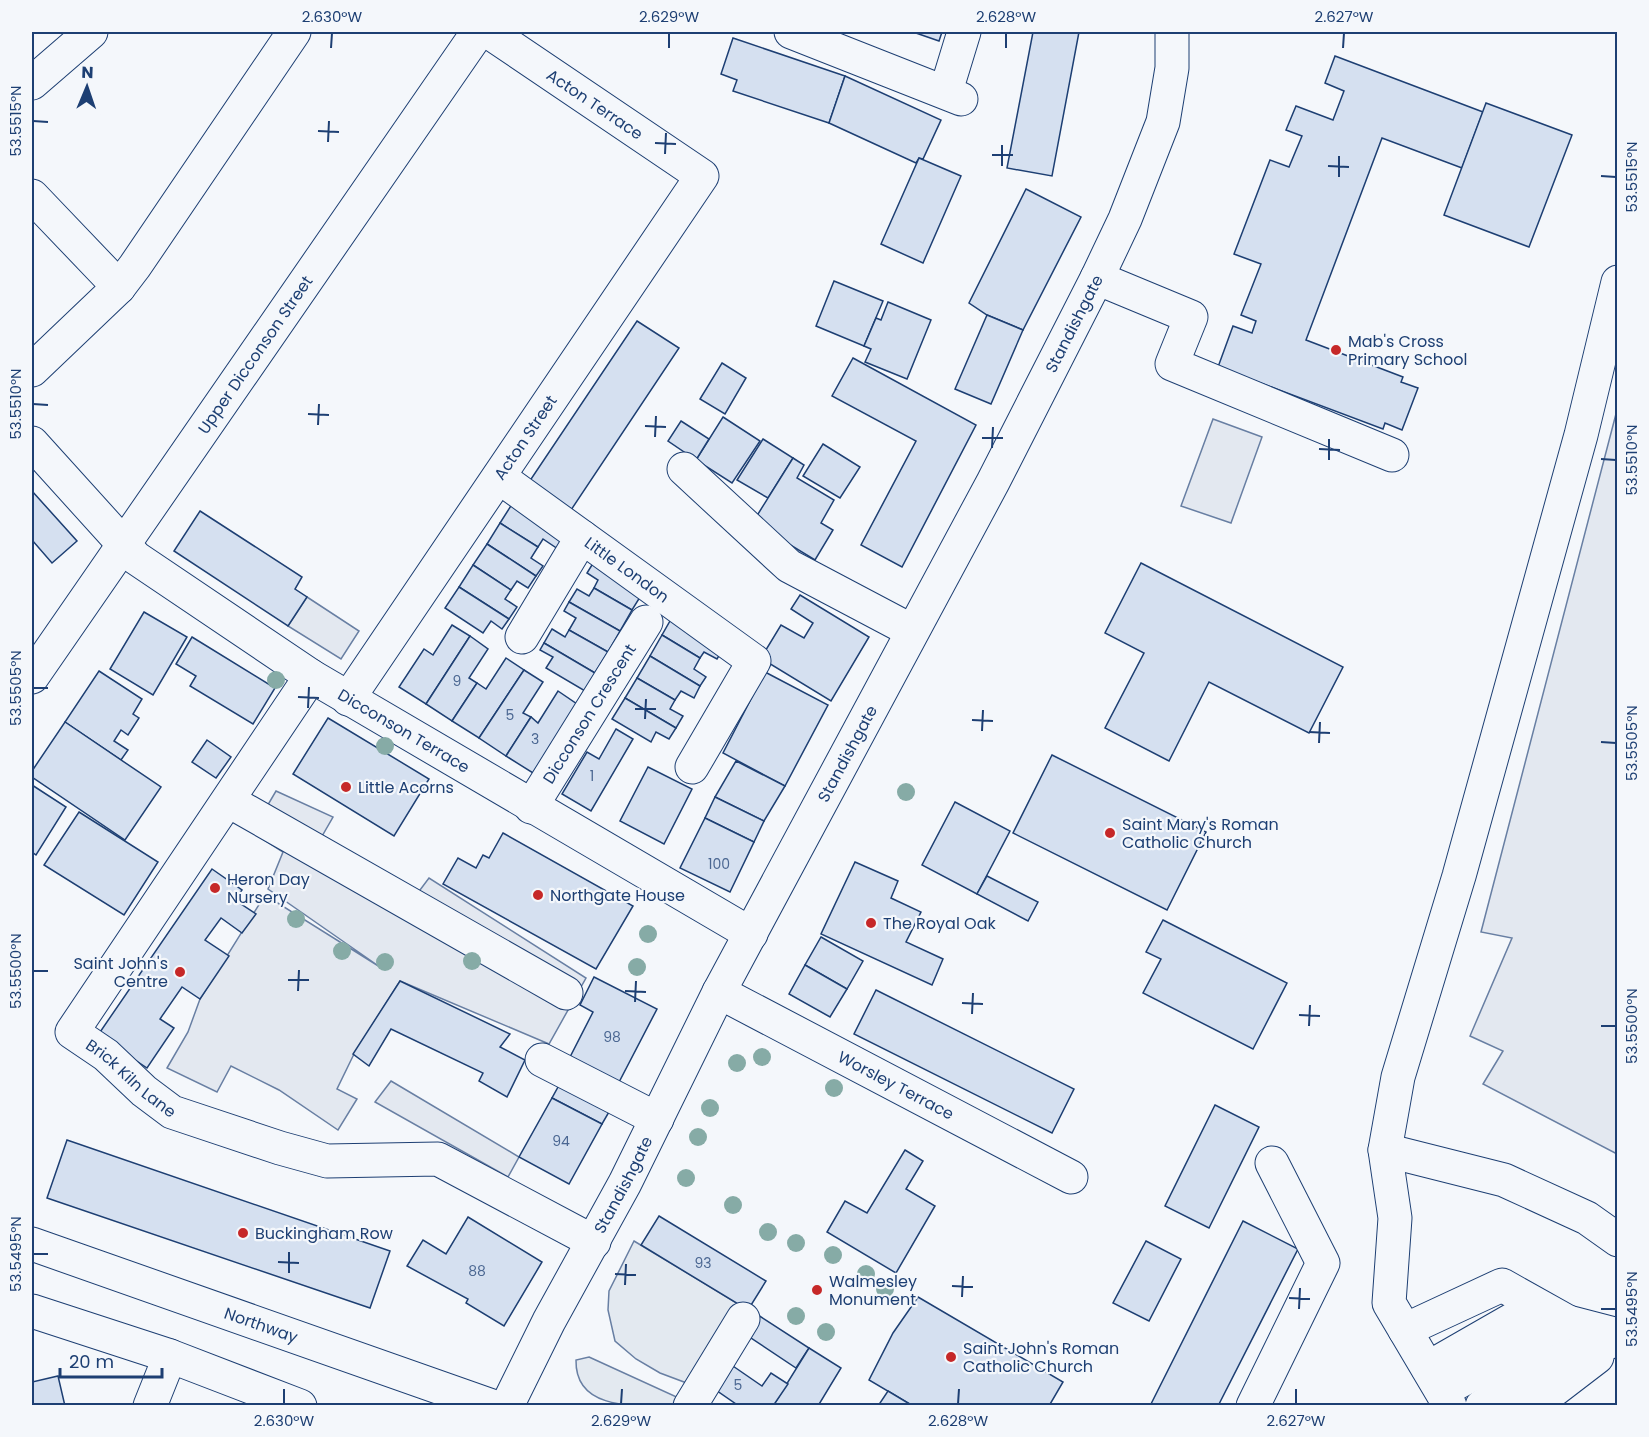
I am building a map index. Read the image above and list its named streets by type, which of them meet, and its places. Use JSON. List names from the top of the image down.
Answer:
{
  "streets": {
    "street": [
      "Acton Terrace",
      "Standishgate",
      "Upper Dicconson Street",
      "Acton Street",
      "Little London",
      "Dicconson Crescent",
      "Dicconson Terrace",
      "Brick Kiln Lane",
      "Worsley Terrace",
      "Northway"
    ]
  },
  "crossings": [
    ["Acton Terrace", "Acton Street"],
    ["Standishgate", "Dicconson Terrace"],
    ["Standishgate", "Brick Kiln Lane"],
    ["Standishgate", "Worsley Terrace"],
    ["Upper Dicconson Street", "Dicconson Terrace"],
    ["Acton Street", "Little London"],
    ["Acton Street", "Dicconson Terrace"],
    ["Dicconson Crescent", "Dicconson Terrace"],
    ["Dicconson Terrace", "Brick Kiln Lane"]
  ],
  "places": [
    "Mab's Cross Primary School",
    "Little Acorns",
    "Saint Mary's Roman Catholic Church",
    "Heron Day Nursery",
    "Northgate House",
    "The Royal Oak",
    "Saint John's Centre",
    "Buckingham Row",
    "Walmesley Monument",
    "Saint John's Roman Catholic Church"
  ],
  "house_numbers": [
    "9",
    "5",
    "3",
    "1",
    "100",
    "98",
    "94",
    "93",
    "88",
    "5"
  ],
  "scale_bar": "20 m",
  "north": "top",
  "coordinates": [
    "2.630°W",
    "2.629°W",
    "2.628°W",
    "2.627°W",
    "53.5515°N",
    "53.5510°N",
    "53.5505°N",
    "53.5500°N",
    "53.5495°N"
  ]
}
